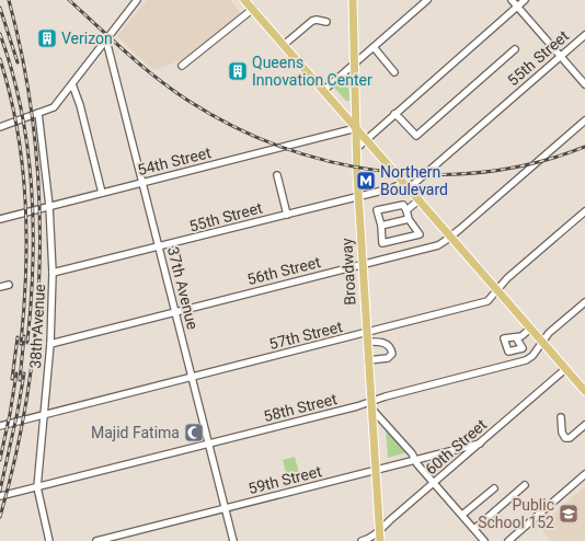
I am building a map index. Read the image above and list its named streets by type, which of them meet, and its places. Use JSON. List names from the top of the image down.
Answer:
{
  "streets": {
    "main road": ["Broadway"],
    "street": [
      "55th Street",
      "54th Street",
      "56th Street",
      "37th Avenue",
      "38th Avenue",
      "57th Street",
      "58th Street",
      "60th Street",
      "59th Street"
    ]
  },
  "crossings": [
    ["55th Street", "Broadway"],
    ["55th Street", "37th Avenue"],
    ["55th Street", "38th Avenue"],
    ["54th Street", "Broadway"],
    ["54th Street", "37th Avenue"],
    ["54th Street", "38th Avenue"],
    ["56th Street", "Broadway"],
    ["56th Street", "37th Avenue"],
    ["56th Street", "38th Avenue"],
    ["Broadway", "57th Street"],
    ["Broadway", "58th Street"],
    ["Broadway", "60th Street"],
    ["Broadway", "59th Street"],
    ["37th Avenue", "57th Street"],
    ["37th Avenue", "58th Street"],
    ["37th Avenue", "59th Street"],
    ["38th Avenue", "57th Street"],
    ["38th Avenue", "58th Street"],
    ["60th Street", "59th Street"]
  ],
  "places": {
    "building": ["Verizon", "Queens Innovation Center"],
    "metro station": ["Northern Boulevard"],
    "mosque": ["Majid Fatima"],
    "school or university": ["Public School 152"]
  }
}
